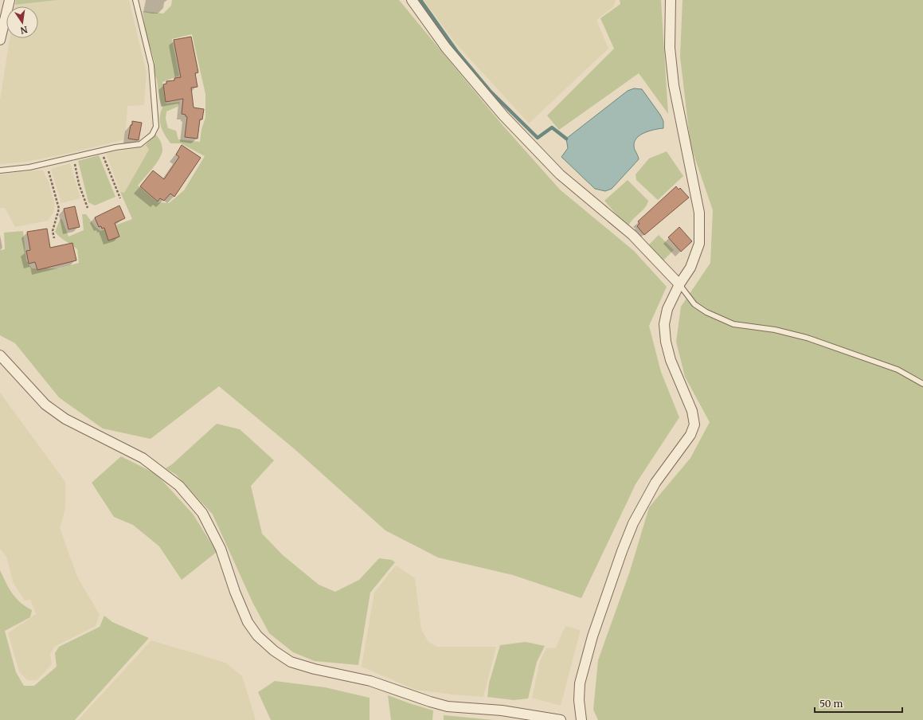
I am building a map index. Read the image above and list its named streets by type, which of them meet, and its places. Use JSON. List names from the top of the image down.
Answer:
{
  "scale_bar": "50 m",
  "north": "bottom"
}
